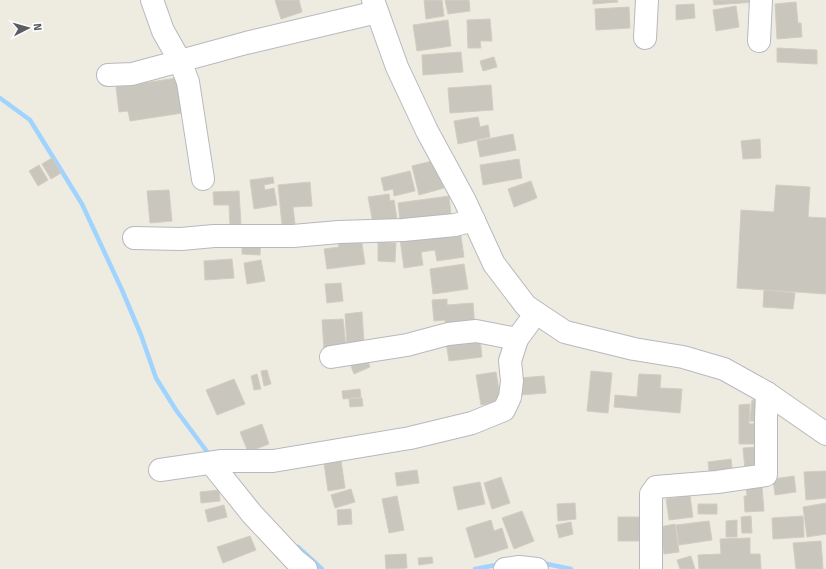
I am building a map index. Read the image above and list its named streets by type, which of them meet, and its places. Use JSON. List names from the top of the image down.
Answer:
{
  "north": "right"
}
